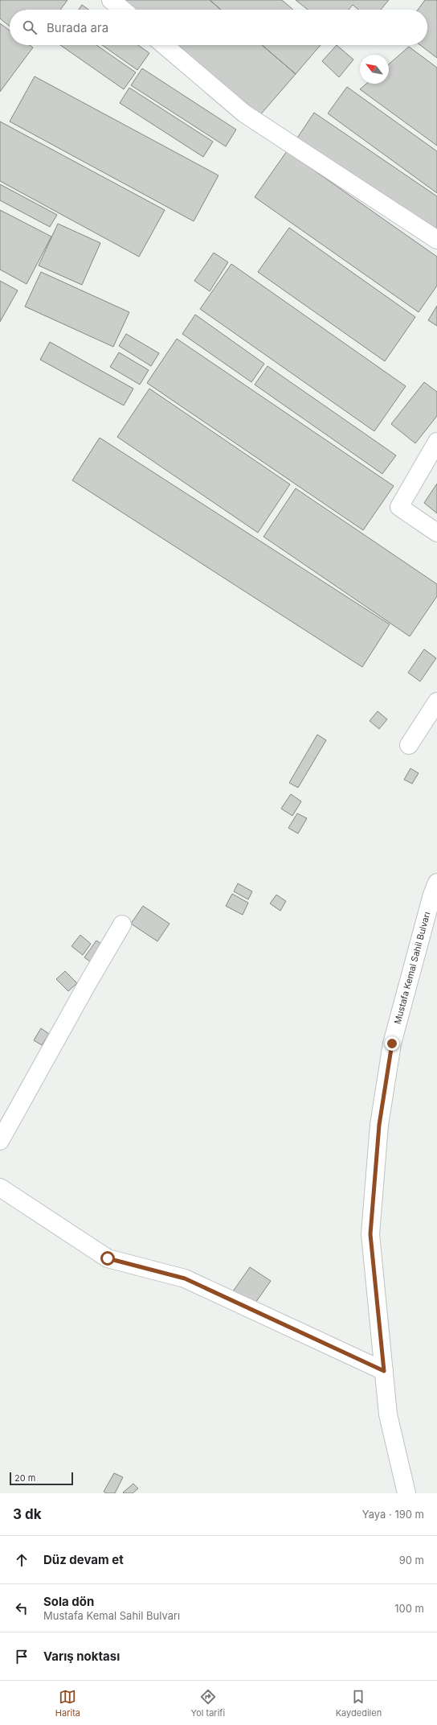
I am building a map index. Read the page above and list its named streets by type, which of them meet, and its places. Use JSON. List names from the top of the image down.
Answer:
{
  "streets": {
    "street": ["Mustafa Kemal Sahil Bulvarı"]
  },
  "scale_bar": "20 m",
  "north": "top left",
  "page": {
    "search": "Burada ara",
    "scale": "20 m",
    "heading": ["3 dk", "Yaya · 190 m"],
    "list": [
      ["Düz devam et", "90 m"],
      ["Sola dön", "Mustafa Kemal Sahil Bulvarı", "100 m"],
      "Varış noktası"
    ],
    "nav": ["Harita", "Yol tarifi", "Kaydedilen"]
  }
}
